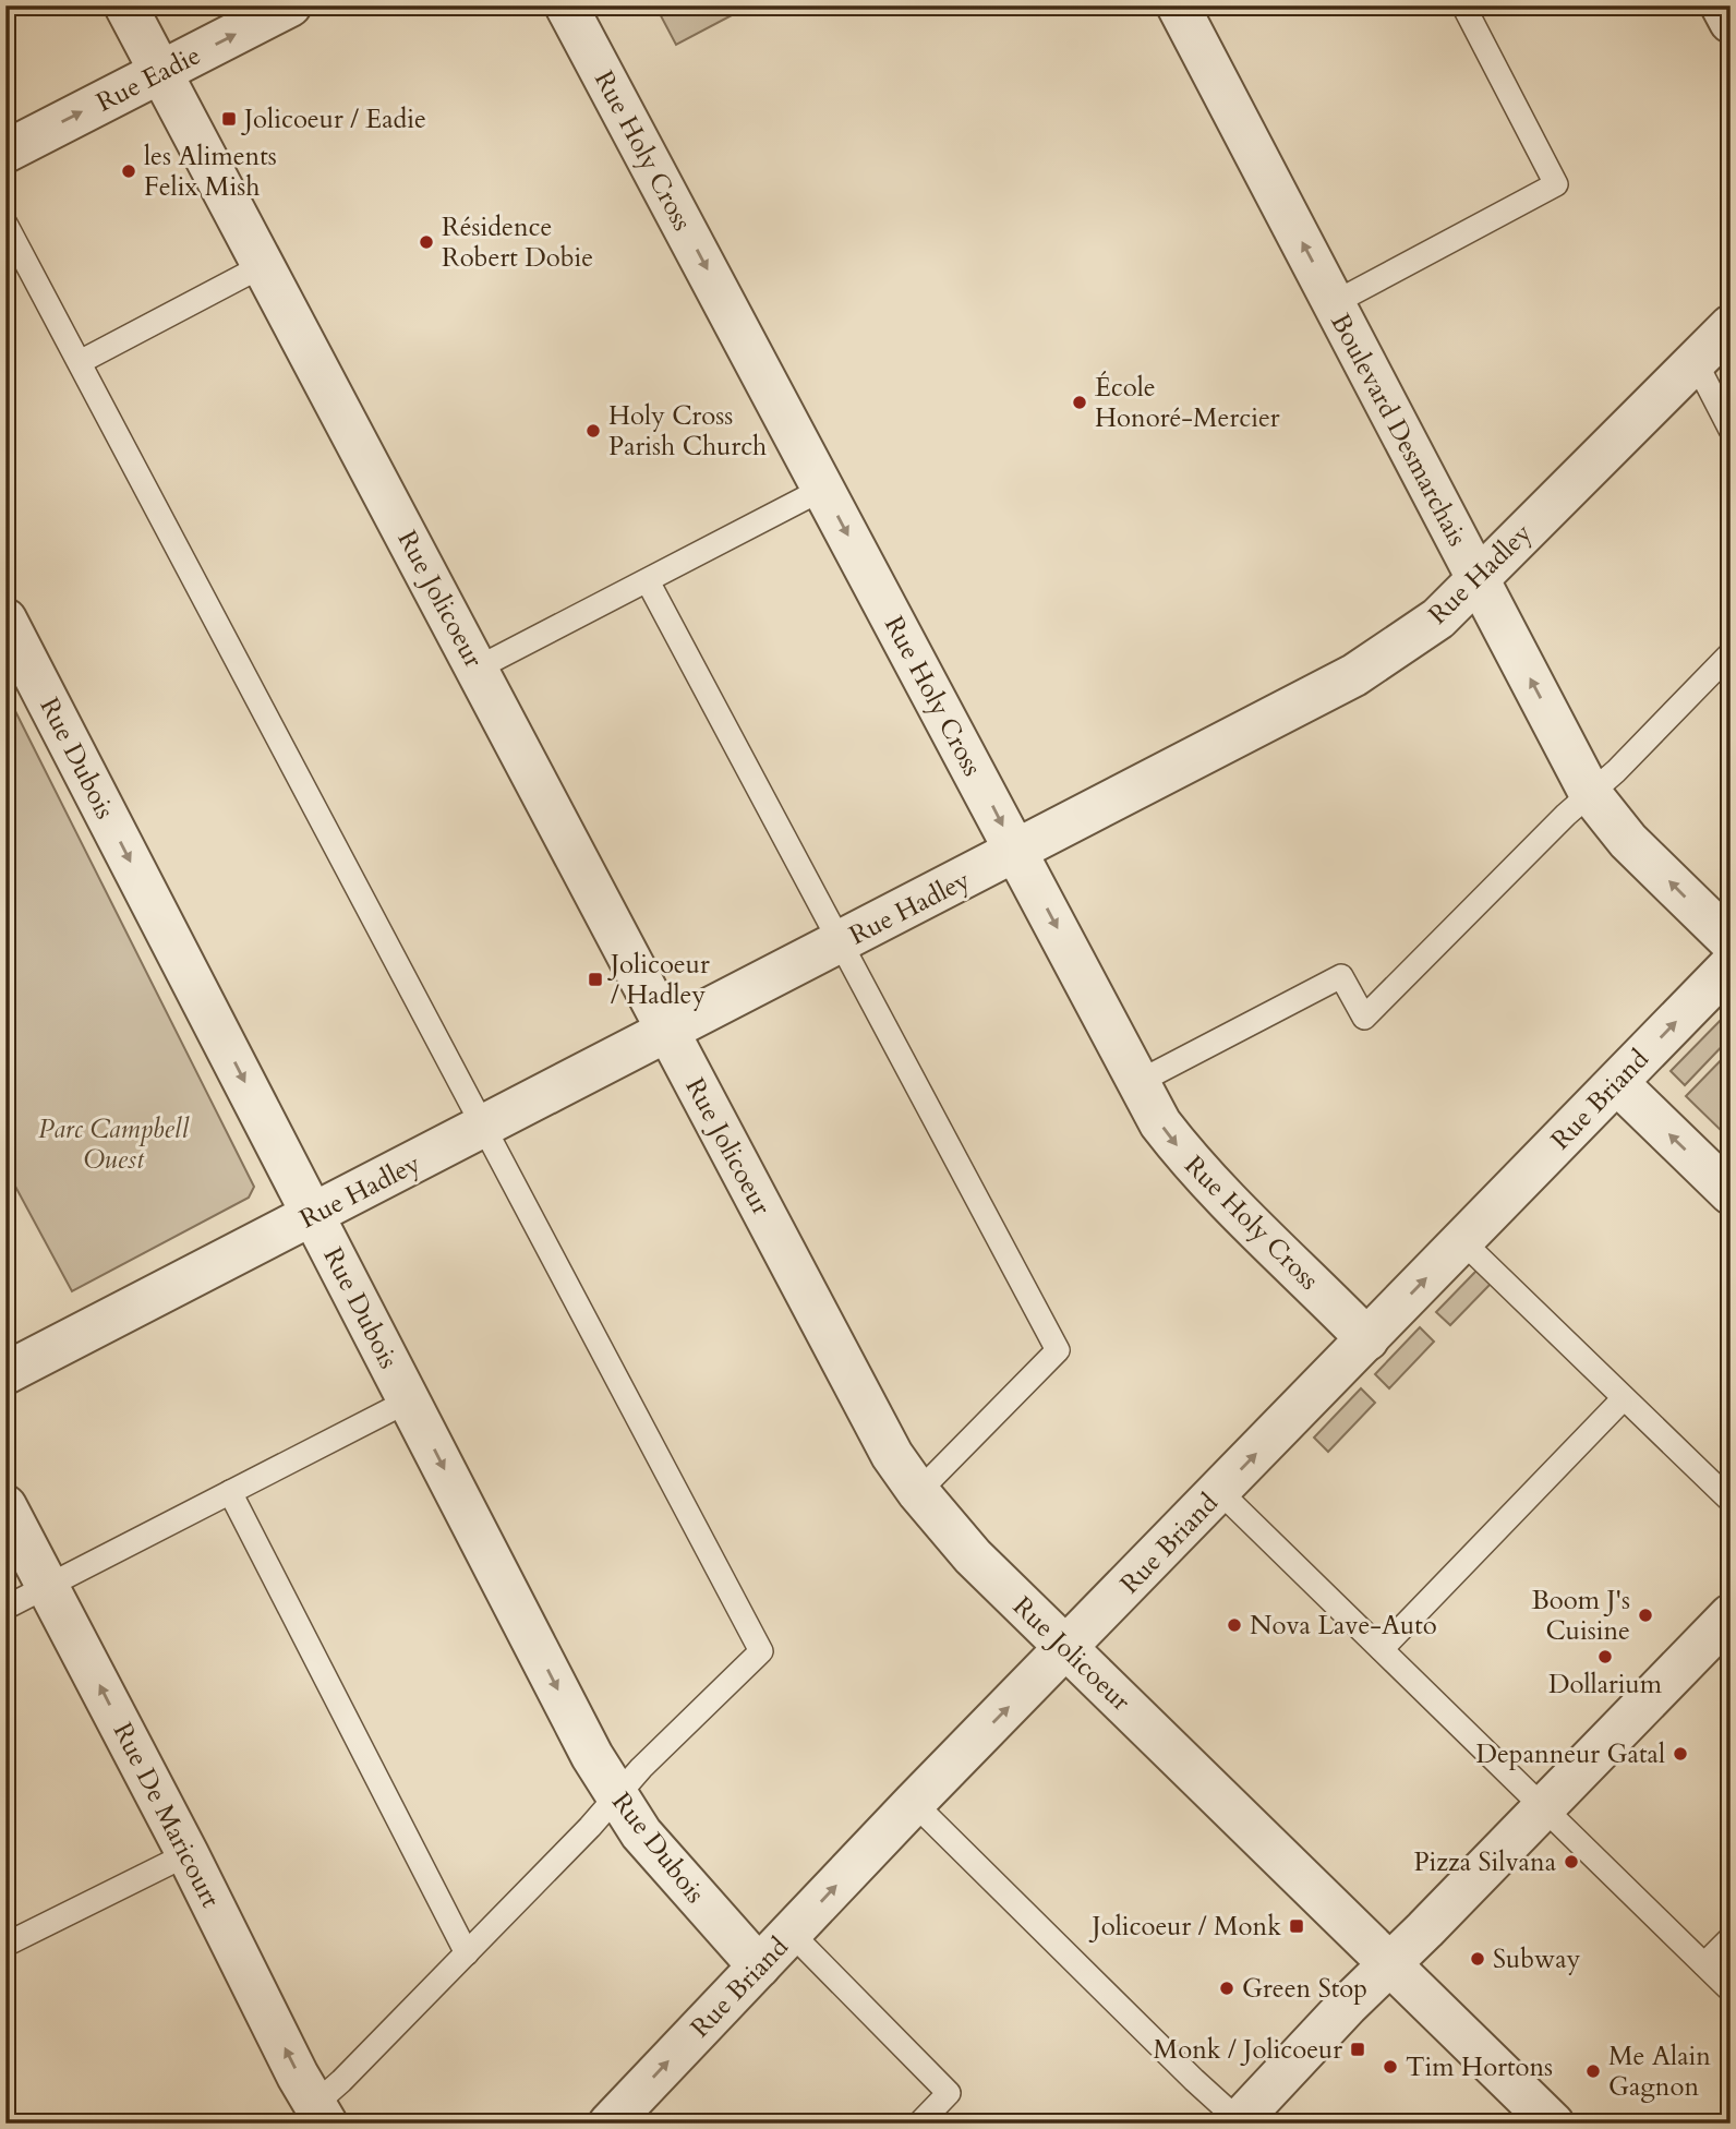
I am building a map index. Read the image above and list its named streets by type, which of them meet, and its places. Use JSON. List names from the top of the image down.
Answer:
{
  "streets": {
    "street": [
      "Rue Eadie",
      "Rue Holy Cross",
      "Boulevard Desmarchais",
      "Rue Hadley",
      "Rue Jolicoeur",
      "Rue Dubois",
      "Rue Briand",
      "Rue De Maricourt"
    ]
  },
  "crossings": [
    ["Rue Eadie", "Rue Jolicoeur"],
    ["Rue Holy Cross", "Rue Hadley"],
    ["Rue Holy Cross", "Rue Briand"],
    ["Boulevard Desmarchais", "Rue Hadley"],
    ["Rue Hadley", "Rue Jolicoeur"],
    ["Rue Hadley", "Rue Dubois"],
    ["Rue Jolicoeur", "Rue Briand"],
    ["Rue Dubois", "Rue Briand"]
  ],
  "one_way": [
    "Rue Eadie",
    "Rue Holy Cross",
    "Boulevard Desmarchais",
    "Rue Dubois",
    "Rue Briand",
    "Rue De Maricourt"
  ],
  "parks": ["Parc Campbell Ouest"],
  "places": {
    "transit": [
      "Jolicoeur / Eadie",
      "Jolicoeur / Hadley",
      "Jolicoeur / Monk",
      "Monk / Jolicoeur"
    ],
    "other": [
      "les Aliments Felix Mish",
      "Résidence Robert Dobie",
      "École Honoré-Mercier",
      "Holy Cross Parish Church",
      "Boom J's Cuisine",
      "Nova Lave-Auto",
      "Dollarium",
      "Depanneur Gatal",
      "Pizza Silvana",
      "Subway",
      "Green Stop",
      "Tim Hortons",
      "Me Alain Gagnon"
    ]
  }
}
